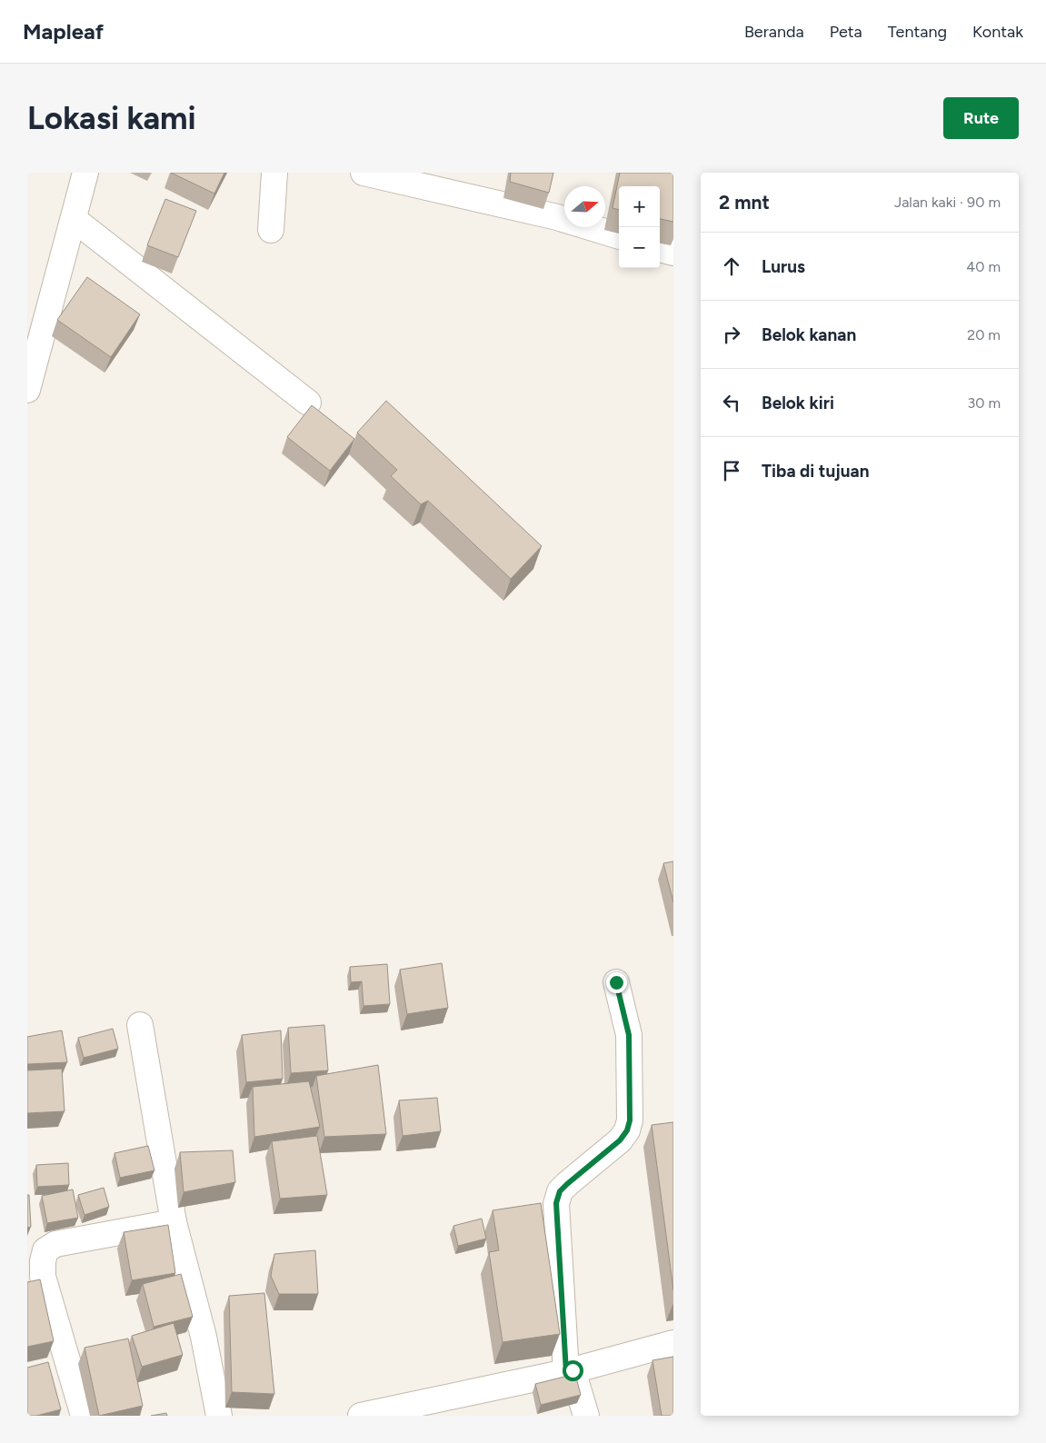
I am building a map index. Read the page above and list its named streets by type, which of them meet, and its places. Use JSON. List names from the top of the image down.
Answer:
{
  "north": "right",
  "page": {
    "header": "Mapleaf",
    "nav": [
      "Beranda",
      "Peta",
      "Tentang",
      "Kontak"
    ],
    "buttons": "Rute",
    "title": "Lokasi kami",
    "heading": ["2 mnt", "Jalan kaki · 90 m"],
    "map_buttons": ["+", "−"],
    "list": [
      ["Lurus", "40 m"],
      ["Belok kanan", "20 m"],
      ["Belok kiri", "30 m"],
      "Tiba di tujuan"
    ]
  }
}
